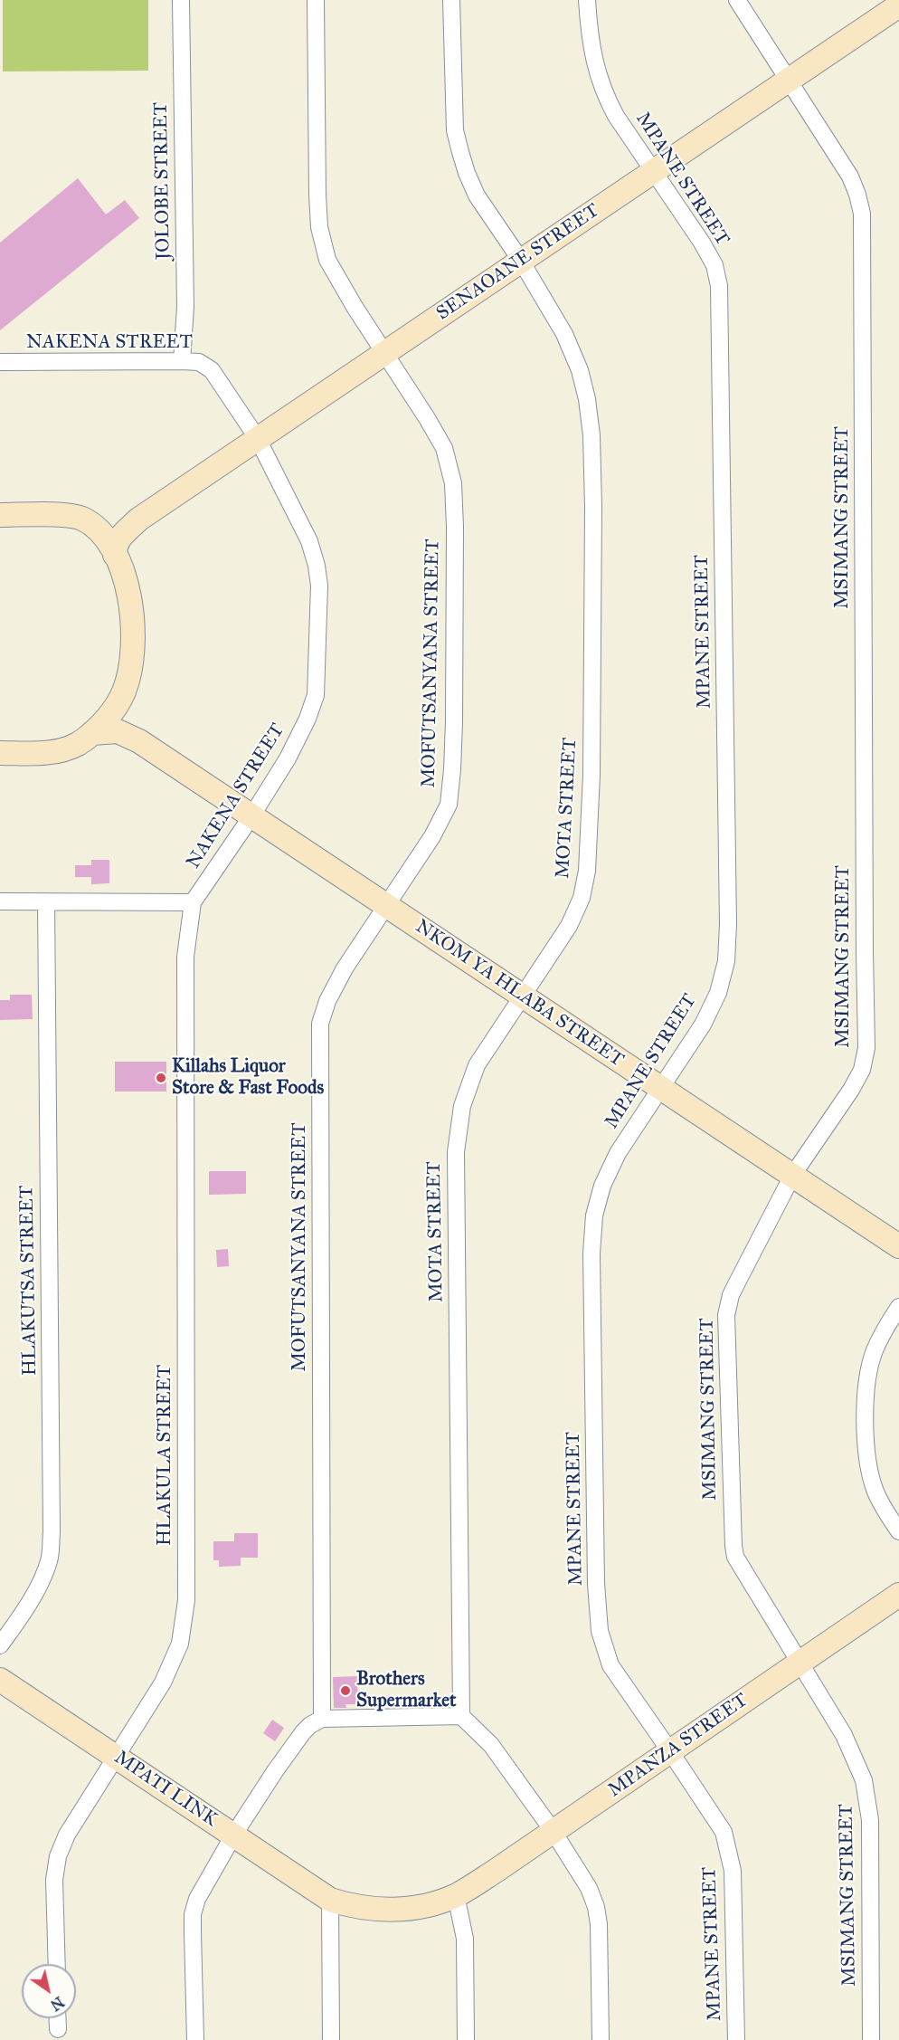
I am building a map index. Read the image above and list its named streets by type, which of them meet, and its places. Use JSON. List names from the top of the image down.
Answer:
{
  "streets": {
    "street": [
      "MPANE STREET",
      "JOLOBE STREET",
      "SENAOANE STREET",
      "NAKENA STREET",
      "MSIMANG STREET",
      "MOFUTSANYANA STREET",
      "MOTA STREET",
      "NKOM YA HLABA STREET",
      "HLAKUTSA STREET",
      "HLAKULA STREET",
      "MPANZA STREET",
      "MPATI LINK"
    ]
  },
  "crossings": [
    ["MPANE STREET", "SENAOANE STREET"],
    ["MPANE STREET", "NKOM YA HLABA STREET"],
    ["MPANE STREET", "MPANZA STREET"],
    ["JOLOBE STREET", "NAKENA STREET"],
    ["SENAOANE STREET", "NAKENA STREET"],
    ["SENAOANE STREET", "MSIMANG STREET"],
    ["SENAOANE STREET", "MOFUTSANYANA STREET"],
    ["SENAOANE STREET", "MOTA STREET"],
    ["NAKENA STREET", "NKOM YA HLABA STREET"],
    ["NAKENA STREET", "HLAKULA STREET"],
    ["MSIMANG STREET", "NKOM YA HLABA STREET"],
    ["MSIMANG STREET", "MPANZA STREET"],
    ["MOFUTSANYANA STREET", "NKOM YA HLABA STREET"],
    ["MOTA STREET", "NKOM YA HLABA STREET"],
    ["HLAKULA STREET", "MPATI LINK"],
    ["MPANZA STREET", "MPATI LINK"]
  ],
  "places": ["Killahs Liquor Store & Fast Foods", "Brothers Supermarket"],
  "north": "bottom right"
}
